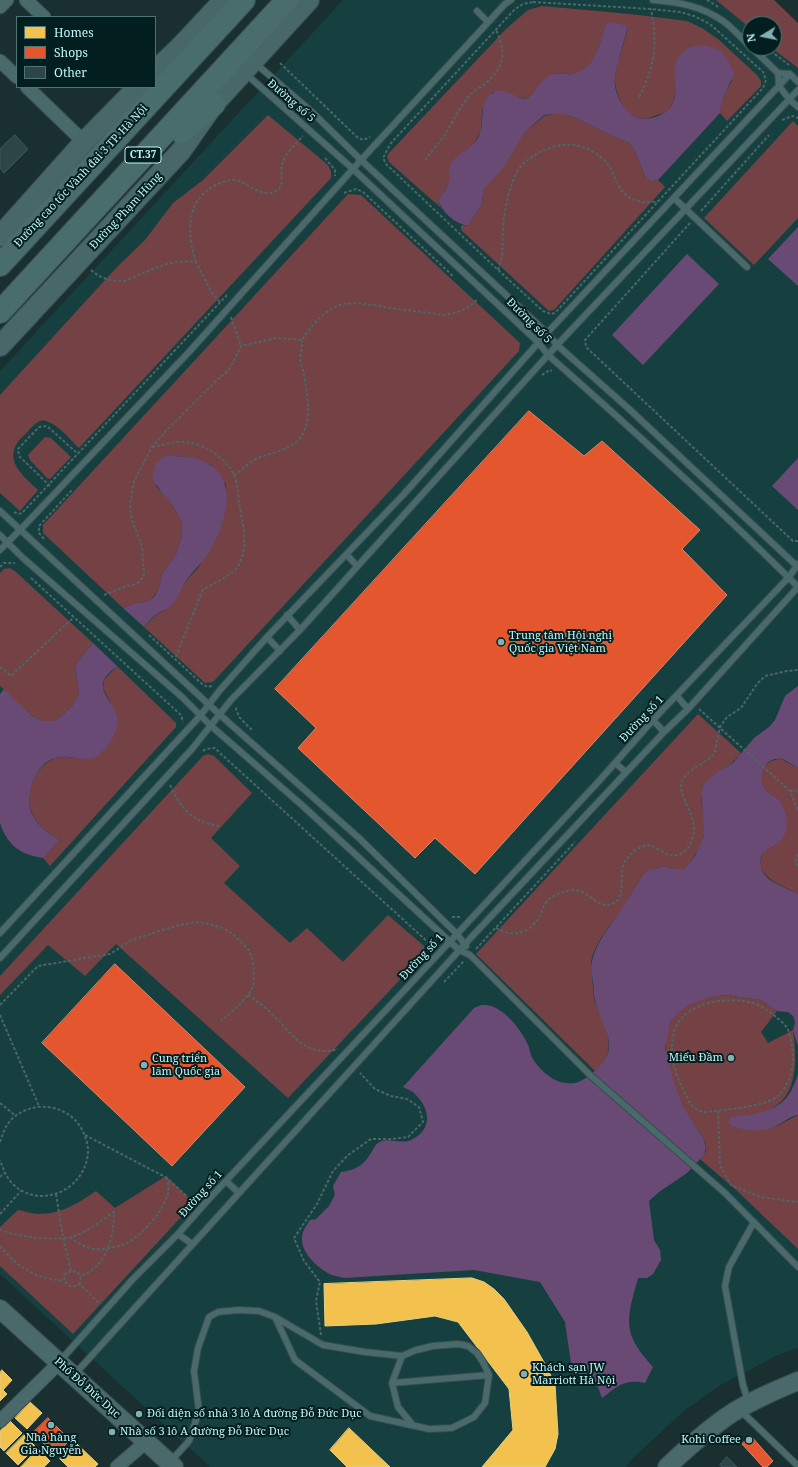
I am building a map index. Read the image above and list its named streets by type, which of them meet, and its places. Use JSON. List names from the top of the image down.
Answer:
{
  "streets": {
    "highway": ["CT.37", "Đường cao tốc Vành đai 3 TP. Hà Nội"],
    "main road": ["Đường Phạm Hùng"],
    "street": ["Phố Đỗ Đức Dục"],
    "lane": ["Đường số 5", "Đường số 1"]
  },
  "crossings": [
    ["Đường số 5", "Đường Phạm Hùng"],
    ["Đường số 5", "Đường số 1"],
    ["Đường số 1", "Phố Đỗ Đức Dục"]
  ],
  "places": [
    "Trung tâm Hội nghị Quốc gia Việt Nam",
    "Miếu Đầm",
    "Cung triển lãm Quốc gia",
    "Khách sạn JW Marriott Hà Nội",
    "Đối diện số nhà 3 lô A đường Đỗ Đức Dục",
    "Nhà hàng Gia Nguyễn",
    "Nhà số 3 lô A đường Đỗ Đức Dục",
    "Kohi Coffee"
  ],
  "legend": ["Homes", "Shops", "Other"],
  "north": "left"
}
